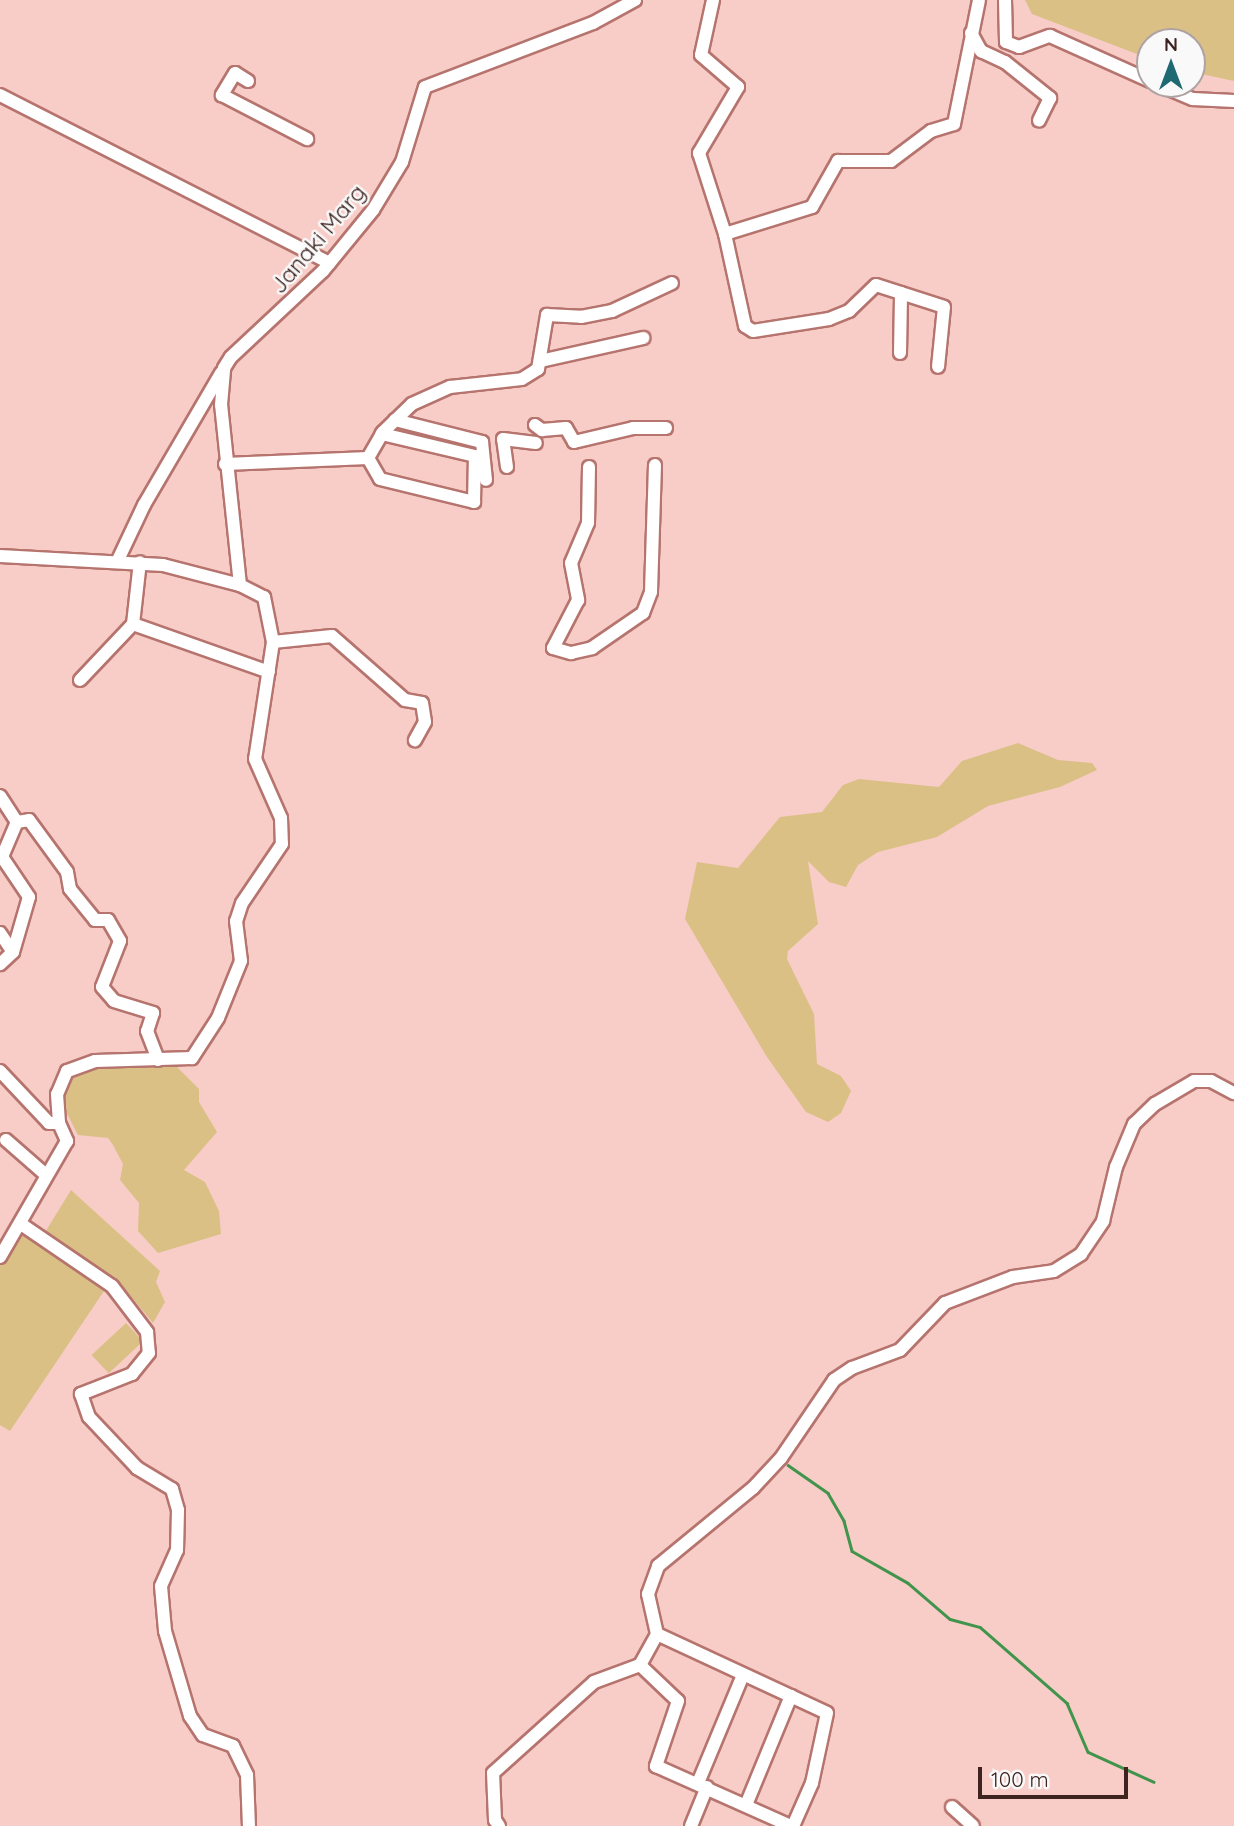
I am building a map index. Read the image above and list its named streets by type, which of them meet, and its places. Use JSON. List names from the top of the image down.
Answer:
{
  "streets": {
    "street": ["Janaki Marg"]
  },
  "scale_bar": "100 m",
  "north": "top"
}
